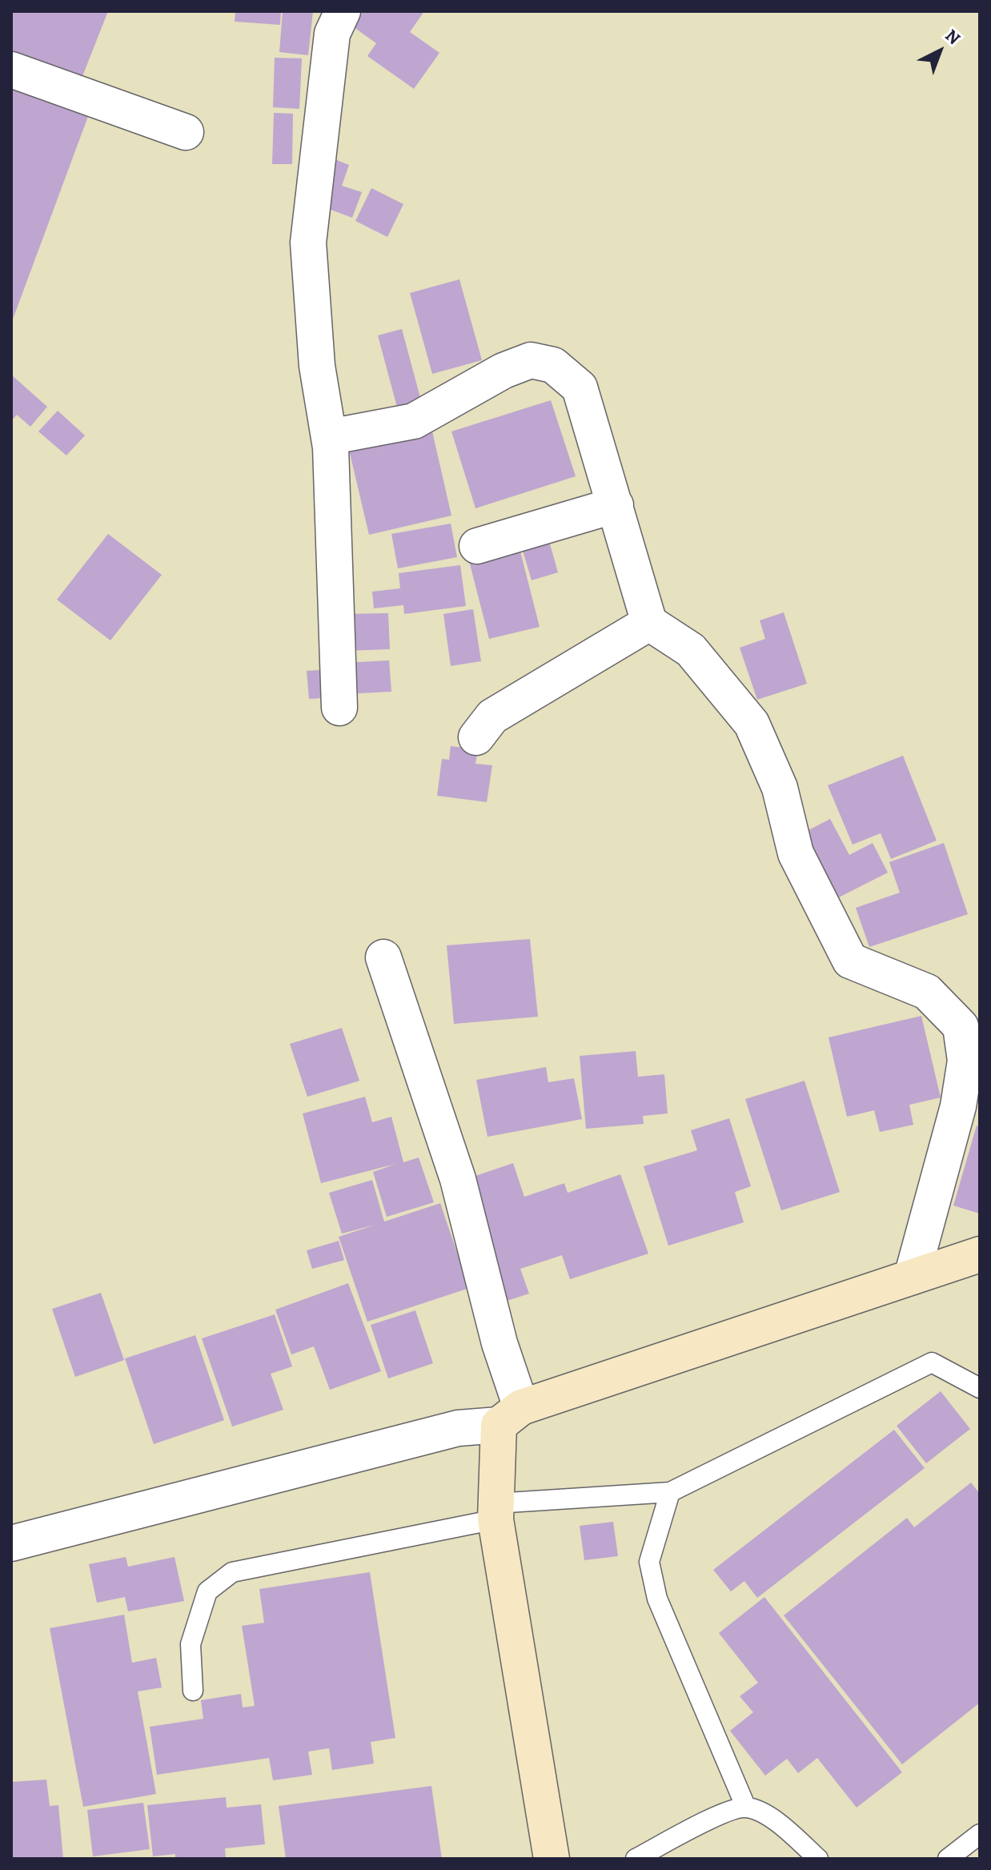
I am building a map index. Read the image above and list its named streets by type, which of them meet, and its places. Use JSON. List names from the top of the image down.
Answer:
{
  "north": "top right"
}
